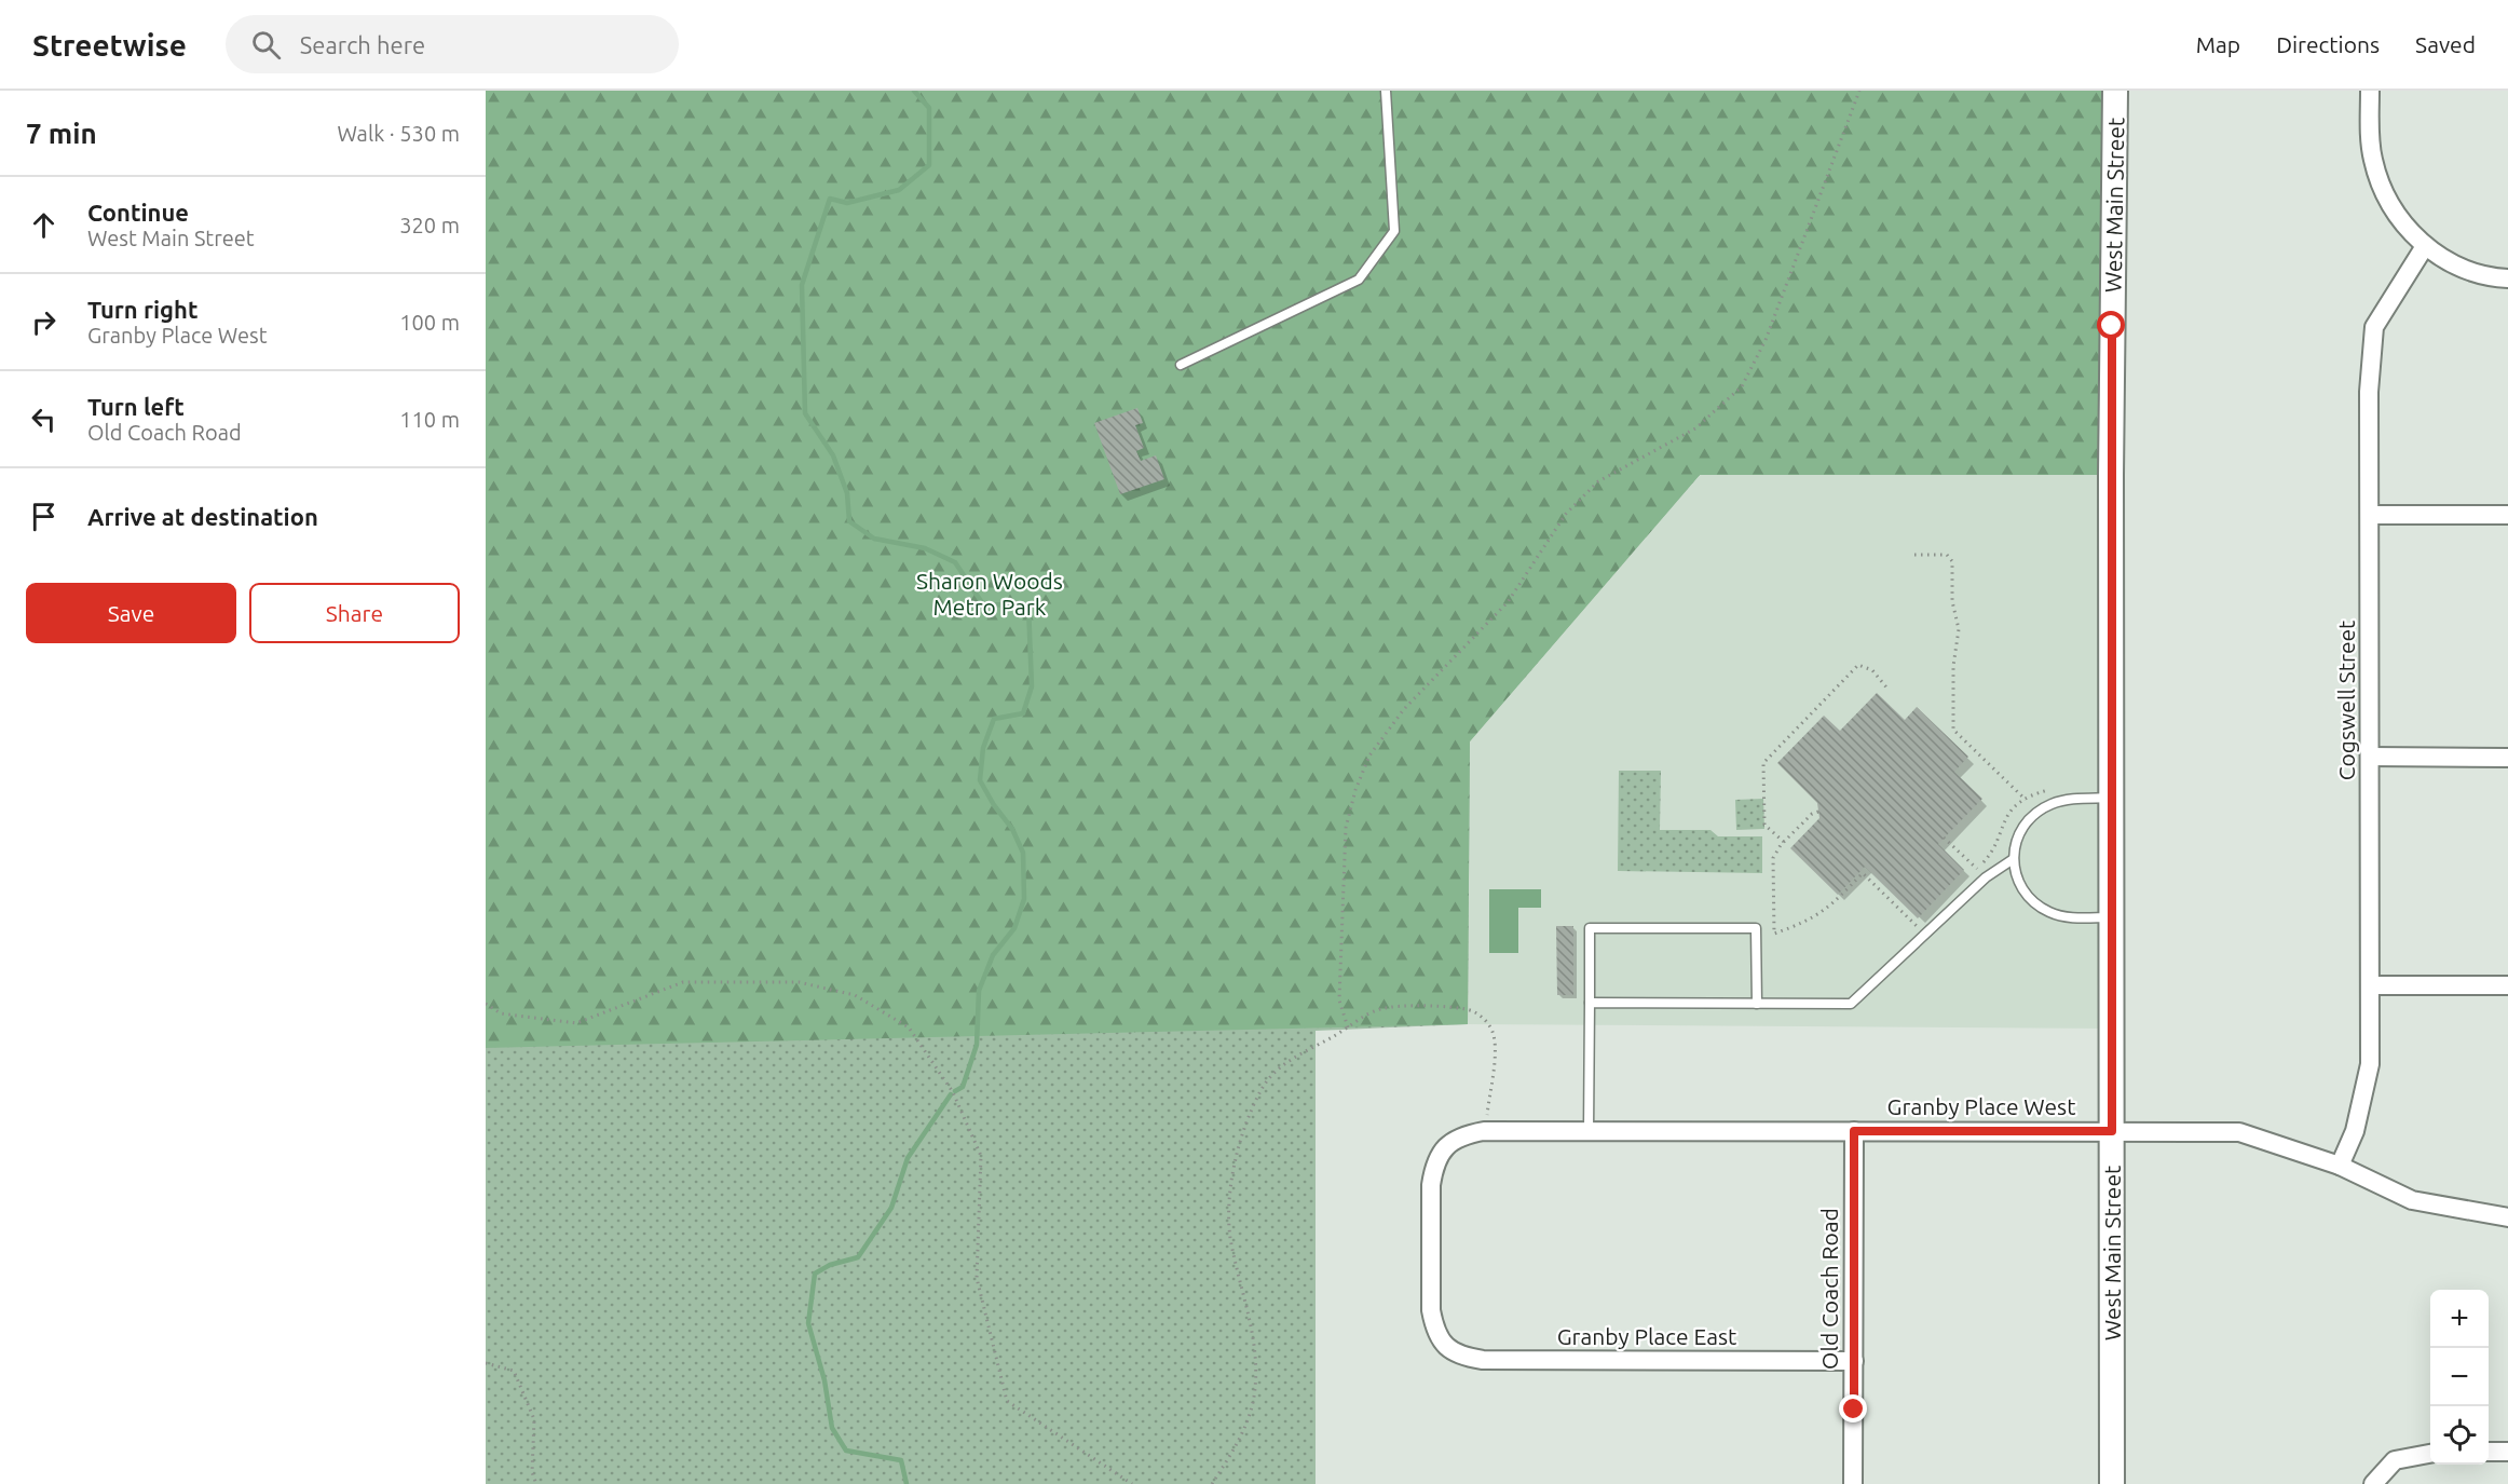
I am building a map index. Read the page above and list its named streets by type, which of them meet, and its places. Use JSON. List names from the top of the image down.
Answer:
{
  "streets": {
    "main road": ["West Main Street"],
    "street": [
      "Cogswell Street",
      "Granby Place West",
      "Old Coach Road",
      "Granby Place East"
    ]
  },
  "crossings": [
    ["West Main Street", "Granby Place West"],
    ["Cogswell Street", "Granby Place West"],
    ["Granby Place West", "Old Coach Road"],
    ["Granby Place West", "Granby Place East"],
    ["Old Coach Road", "Granby Place East"]
  ],
  "parks": ["Sharon Woods Metro Park"],
  "page": {
    "header": "Streetwise",
    "search": "Search here",
    "nav": ["Map", "Directions", "Saved"],
    "heading": ["7 min", "Walk · 530 m"],
    "list": [
      ["Continue", "West Main Street", "320 m"],
      ["Turn right", "Granby Place West", "100 m"],
      ["Turn left", "Old Coach Road", "110 m"],
      "Arrive at destination"
    ],
    "buttons": ["Save", "Share"],
    "map_buttons": ["+", "−"]
  }
}
